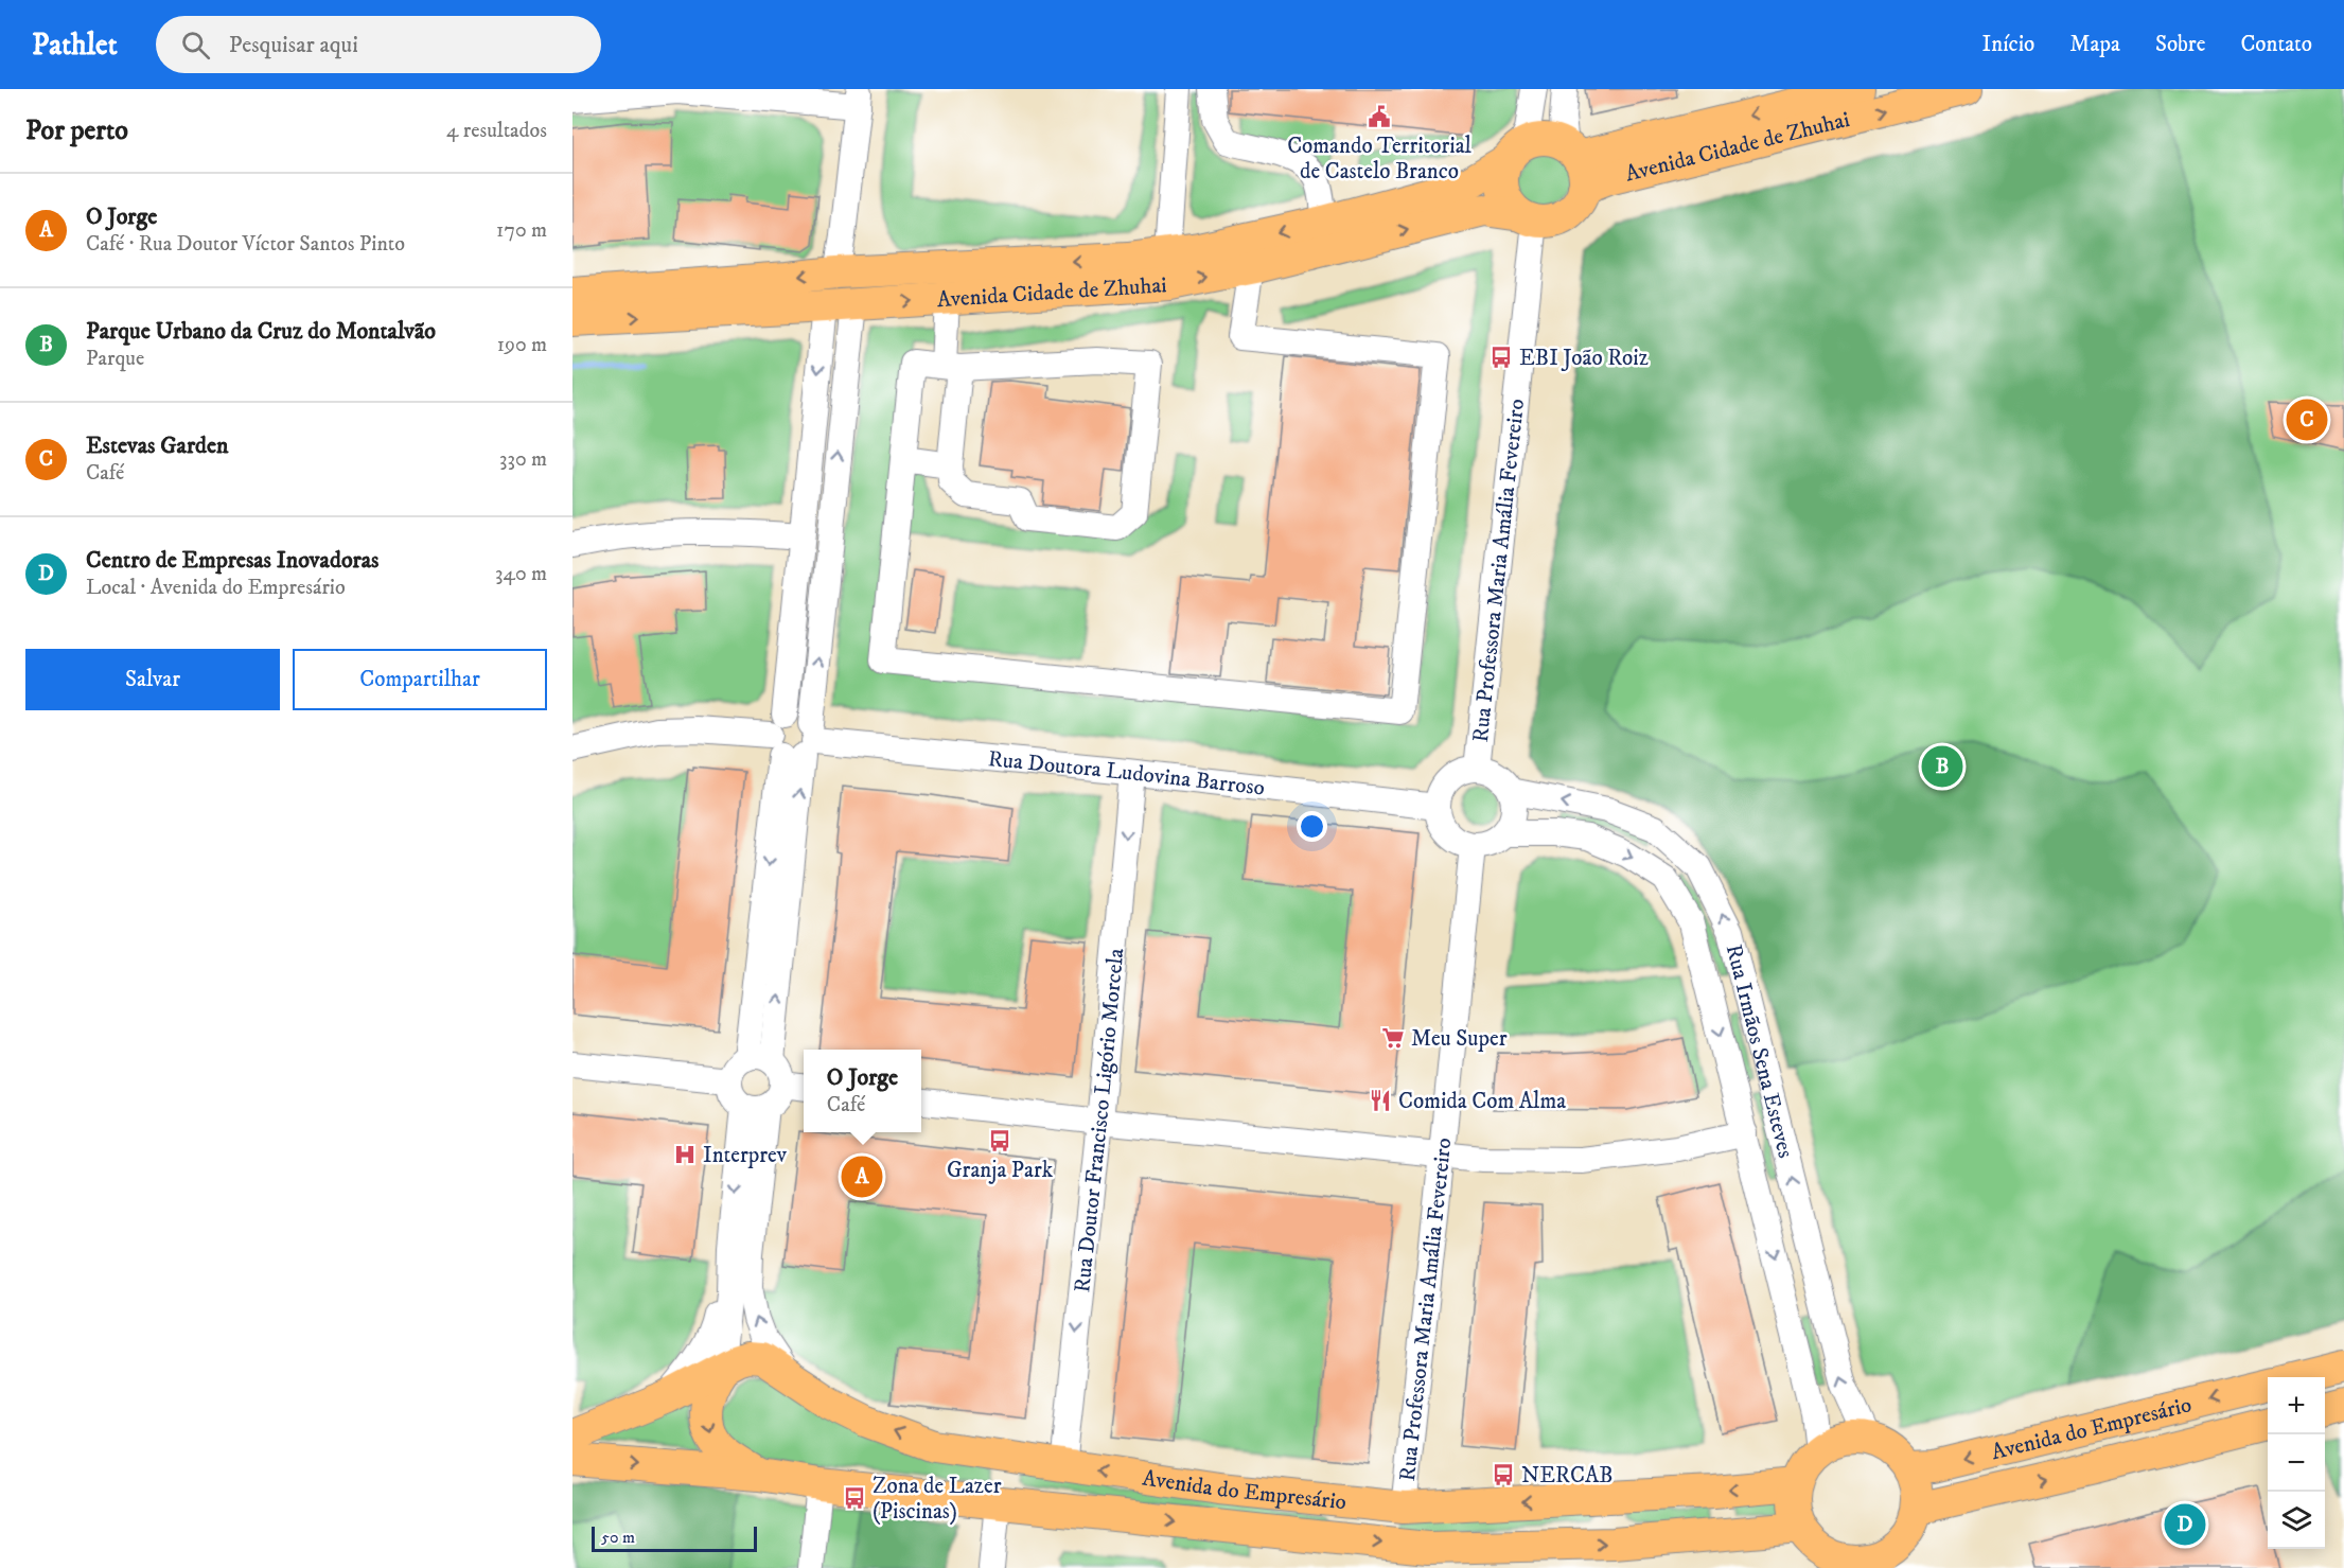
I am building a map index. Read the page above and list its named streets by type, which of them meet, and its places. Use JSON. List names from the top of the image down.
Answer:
{
  "streets": {
    "main road": ["Avenida Cidade de Zhuhai", "Avenida do Empresário"],
    "street": [
      "Rua Professora Maria Amália Fevereiro",
      "Rua Doutora Ludovina Barroso",
      "Rua Irmãos Sena Esteves",
      "Rua Doutor Francisco Ligório Morcela"
    ]
  },
  "crossings": [
    ["Avenida Cidade de Zhuhai", "Rua Professora Maria Amália Fevereiro"],
    ["Rua Professora Maria Amália Fevereiro", "Rua Doutora Ludovina Barroso"],
    ["Rua Professora Maria Amália Fevereiro", "Rua Irmãos Sena Esteves"],
    ["Rua Professora Maria Amália Fevereiro", "Avenida do Empresário"],
    ["Rua Doutora Ludovina Barroso", "Rua Irmãos Sena Esteves"],
    ["Rua Doutora Ludovina Barroso", "Rua Doutor Francisco Ligório Morcela"],
    ["Rua Irmãos Sena Esteves", "Avenida do Empresário"],
    ["Rua Doutor Francisco Ligório Morcela", "Avenida do Empresário"]
  ],
  "one_way": ["Rua Doutor Francisco Ligório Morcela"],
  "places": {
    "public building": ["Comando Territorial de Castelo Branco"],
    "bus stop": [
      "EBI João Roiz",
      "Granja Park",
      "NERCAB",
      "Zona de Lazer (Piscinas)"
    ],
    "supermarket": ["Meu Super"],
    "restaurant": ["Comida Com Alma"],
    "hospital": ["Interprev"]
  },
  "scale_bar": "50 m",
  "page": {
    "header": "Pathlet",
    "search": "Pesquisar aqui",
    "nav": [
      "Início",
      "Mapa",
      "Sobre",
      "Contato"
    ],
    "heading": ["Por perto", "4 resultados"],
    "list": [
      {
        "mark": "A",
        "name": "O Jorge",
        "note": "Café · Rua Doutor Víctor Santos Pinto",
        "value": "170 m"
      },
      {
        "mark": "B",
        "name": "Parque Urbano da Cruz do Montalvão",
        "note": "Parque",
        "value": "190 m"
      },
      {
        "mark": "C",
        "name": "Estevas Garden",
        "note": "Café",
        "value": "330 m"
      },
      {
        "mark": "D",
        "name": "Centro de Empresas Inovadoras",
        "note": "Local · Avenida do Empresário",
        "value": "340 m"
      }
    ],
    "pins": [
      "C",
      "B",
      "A",
      "D"
    ],
    "buttons": ["Salvar", "Compartilhar"],
    "popup": ["O Jorge", "Café"],
    "map_buttons": ["+", "−"],
    "scale": "50 m"
  }
}
